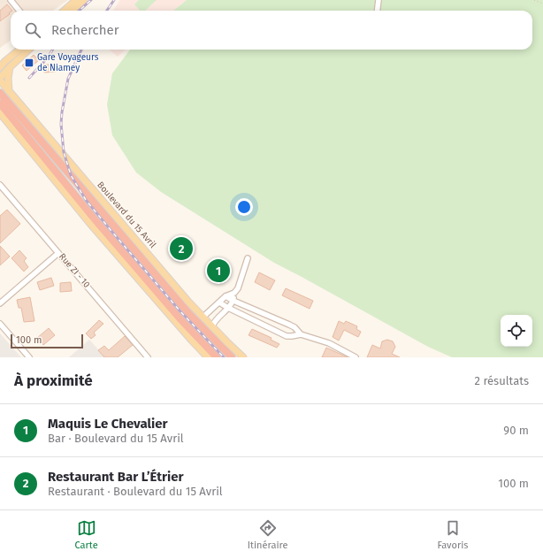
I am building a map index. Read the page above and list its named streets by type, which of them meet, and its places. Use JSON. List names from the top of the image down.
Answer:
{
  "streets": {
    "highway": ["Boulevard du 15 Avril"],
    "street": ["Rue ZI - 10"]
  },
  "places": {
    "transit": ["Gare Voyageurs de Niamey"]
  },
  "scale_bar": "100 m",
  "page": {
    "search": "Rechercher",
    "pins": ["2", "1"],
    "scale": "100 m",
    "heading": ["À proximité", "2 résultats"],
    "list": [
      {
        "mark": "1",
        "name": "Maquis Le Chevalier",
        "note": "Bar · Boulevard du 15 Avril",
        "value": "90 m"
      },
      {
        "mark": "2",
        "name": "Restaurant Bar L’Étrier",
        "note": "Restaurant · Boulevard du 15 Avril",
        "value": "100 m"
      }
    ],
    "nav": ["Carte", "Itinéraire", "Favoris"]
  }
}
